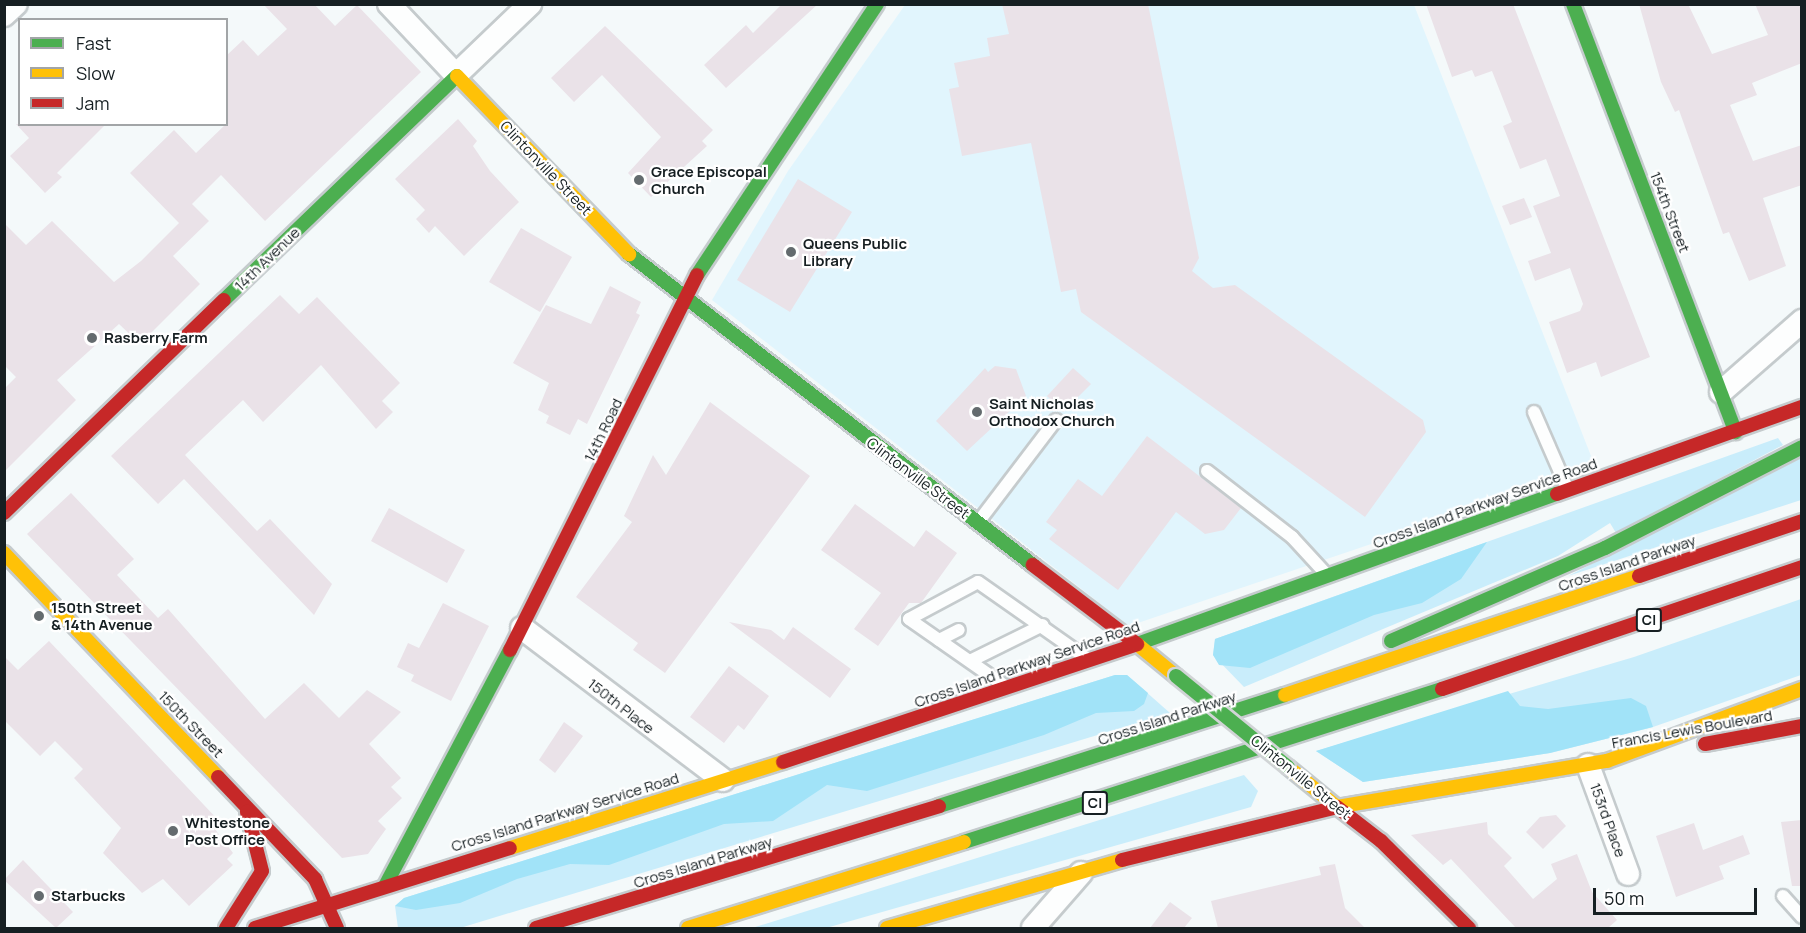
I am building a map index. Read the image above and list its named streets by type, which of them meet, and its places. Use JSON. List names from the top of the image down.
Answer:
{
  "streets": {
    "main road": [
      "Clintonville Street",
      "154th Street",
      "14th Avenue",
      "14th Road",
      "Cross Island Parkway Service Road",
      "Cross Island Parkway",
      "CI",
      "150th Street",
      "Francis Lewis Boulevard"
    ],
    "street": ["150th Place", "153rd Place"]
  },
  "crossings": [
    ["Clintonville Street", "14th Avenue"],
    ["Clintonville Street", "14th Road"],
    ["Clintonville Street", "Cross Island Parkway Service Road"],
    ["154th Street", "Cross Island Parkway Service Road"],
    ["14th Road", "Cross Island Parkway Service Road"],
    ["14th Road", "150th Place"],
    ["Cross Island Parkway Service Road", "150th Place"],
    ["Cross Island Parkway Service Road", "150th Street"],
    ["Francis Lewis Boulevard", "153rd Place"]
  ],
  "places": [
    "Grace Episcopal Church",
    "Queens Public Library",
    "Rasberry Farm",
    "Saint Nicholas Orthodox Church",
    "150th Street & 14th Avenue",
    "Whitestone Post Office",
    "Starbucks"
  ],
  "legend": ["Fast", "Slow", "Jam"],
  "scale_bar": "50 m"
}
